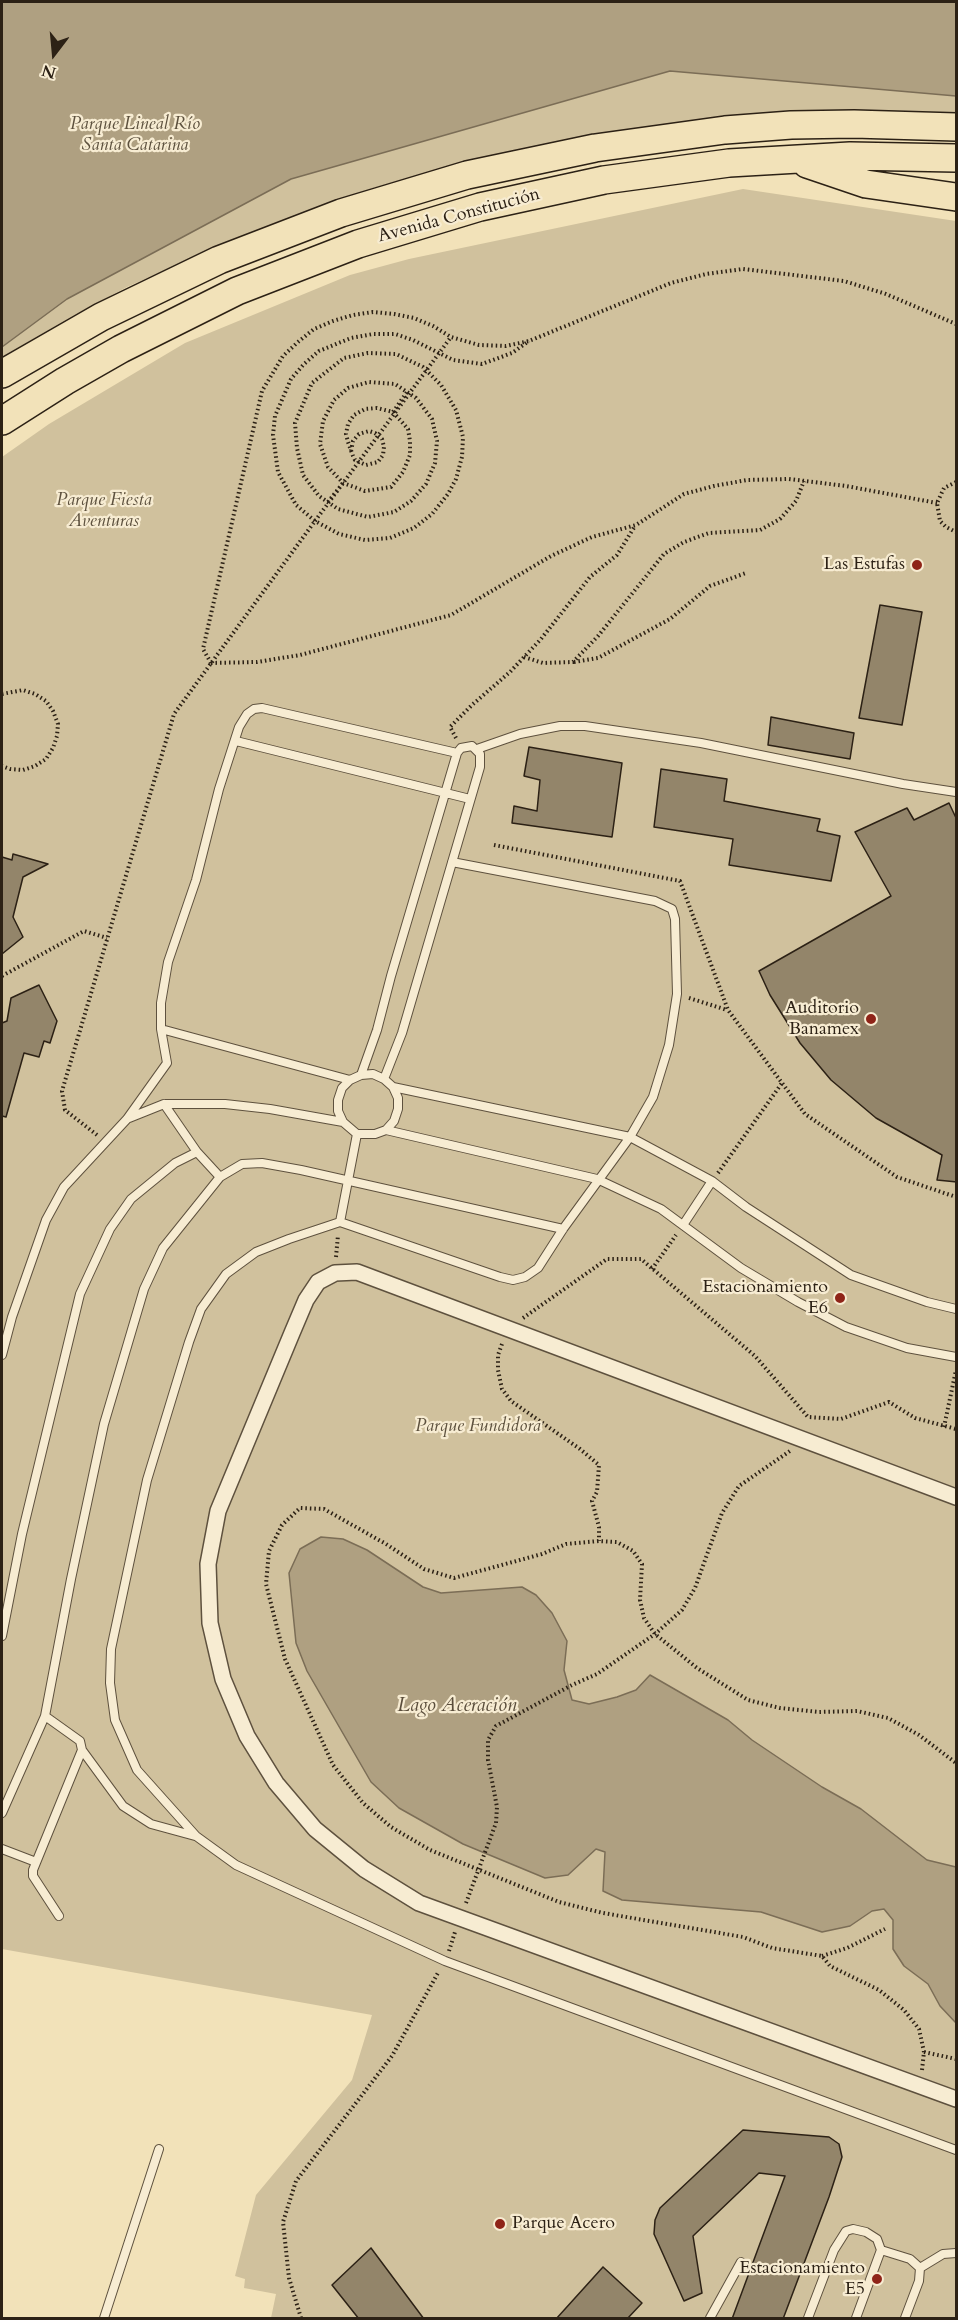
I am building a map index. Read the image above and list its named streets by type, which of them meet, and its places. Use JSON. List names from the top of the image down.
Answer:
{
  "streets": {
    "highway": ["Avenida Constitución"]
  },
  "water": ["Lago Aceración"],
  "parks": ["Parque Lineal Río Santa Catarina", "Parque Fiesta Aventuras", "Parque Fundidora"],
  "places": [
    "Las Estufas",
    "Auditorio Banamex",
    "Estacionamiento E6",
    "Parque Acero",
    "Estacionamiento E5"
  ],
  "north": "bottom"
}
